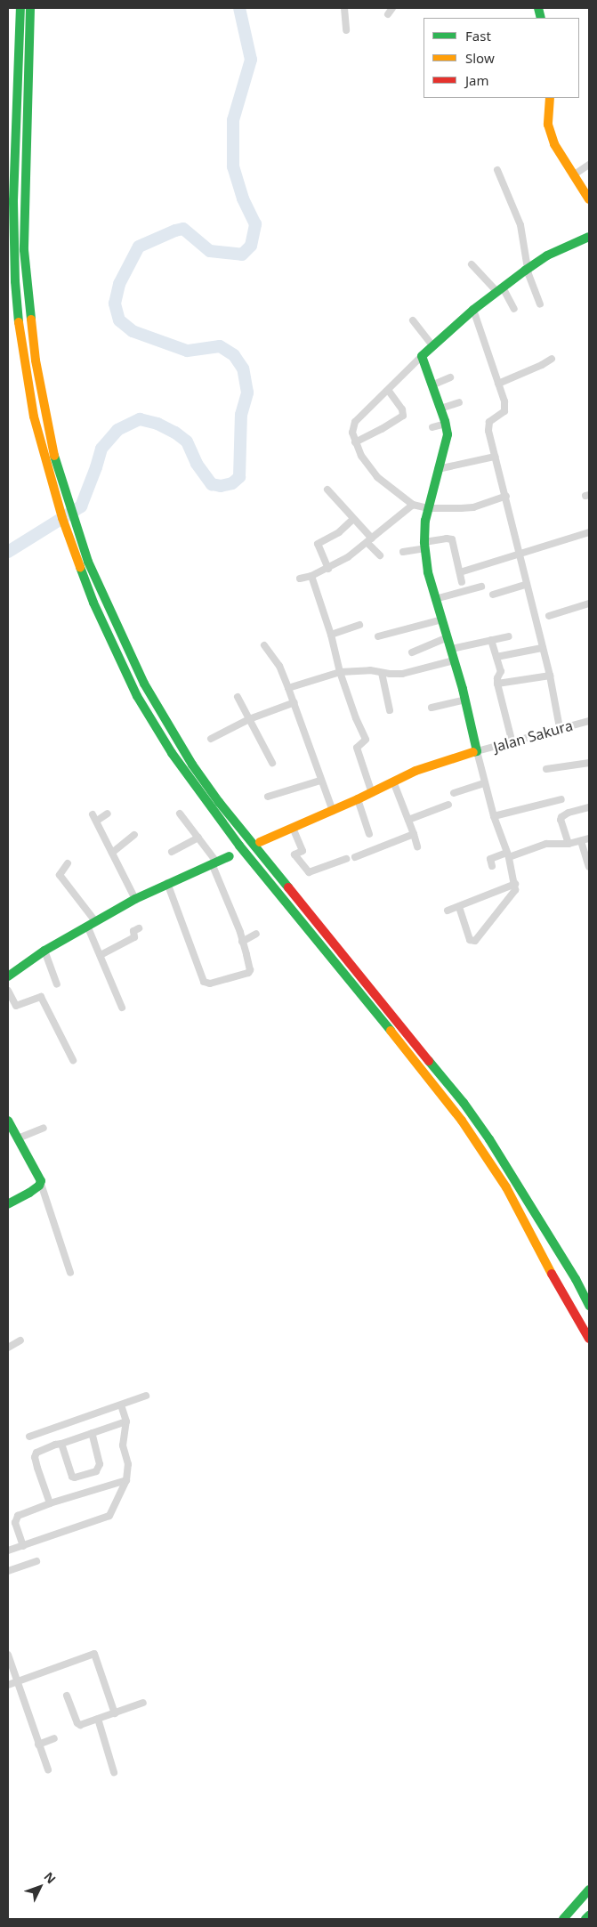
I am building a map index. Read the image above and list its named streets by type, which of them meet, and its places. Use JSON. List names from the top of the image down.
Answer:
{
  "streets": {
    "street": ["Jalan Sakura"]
  },
  "legend": ["Fast", "Slow", "Jam"],
  "north": "top right"
}
